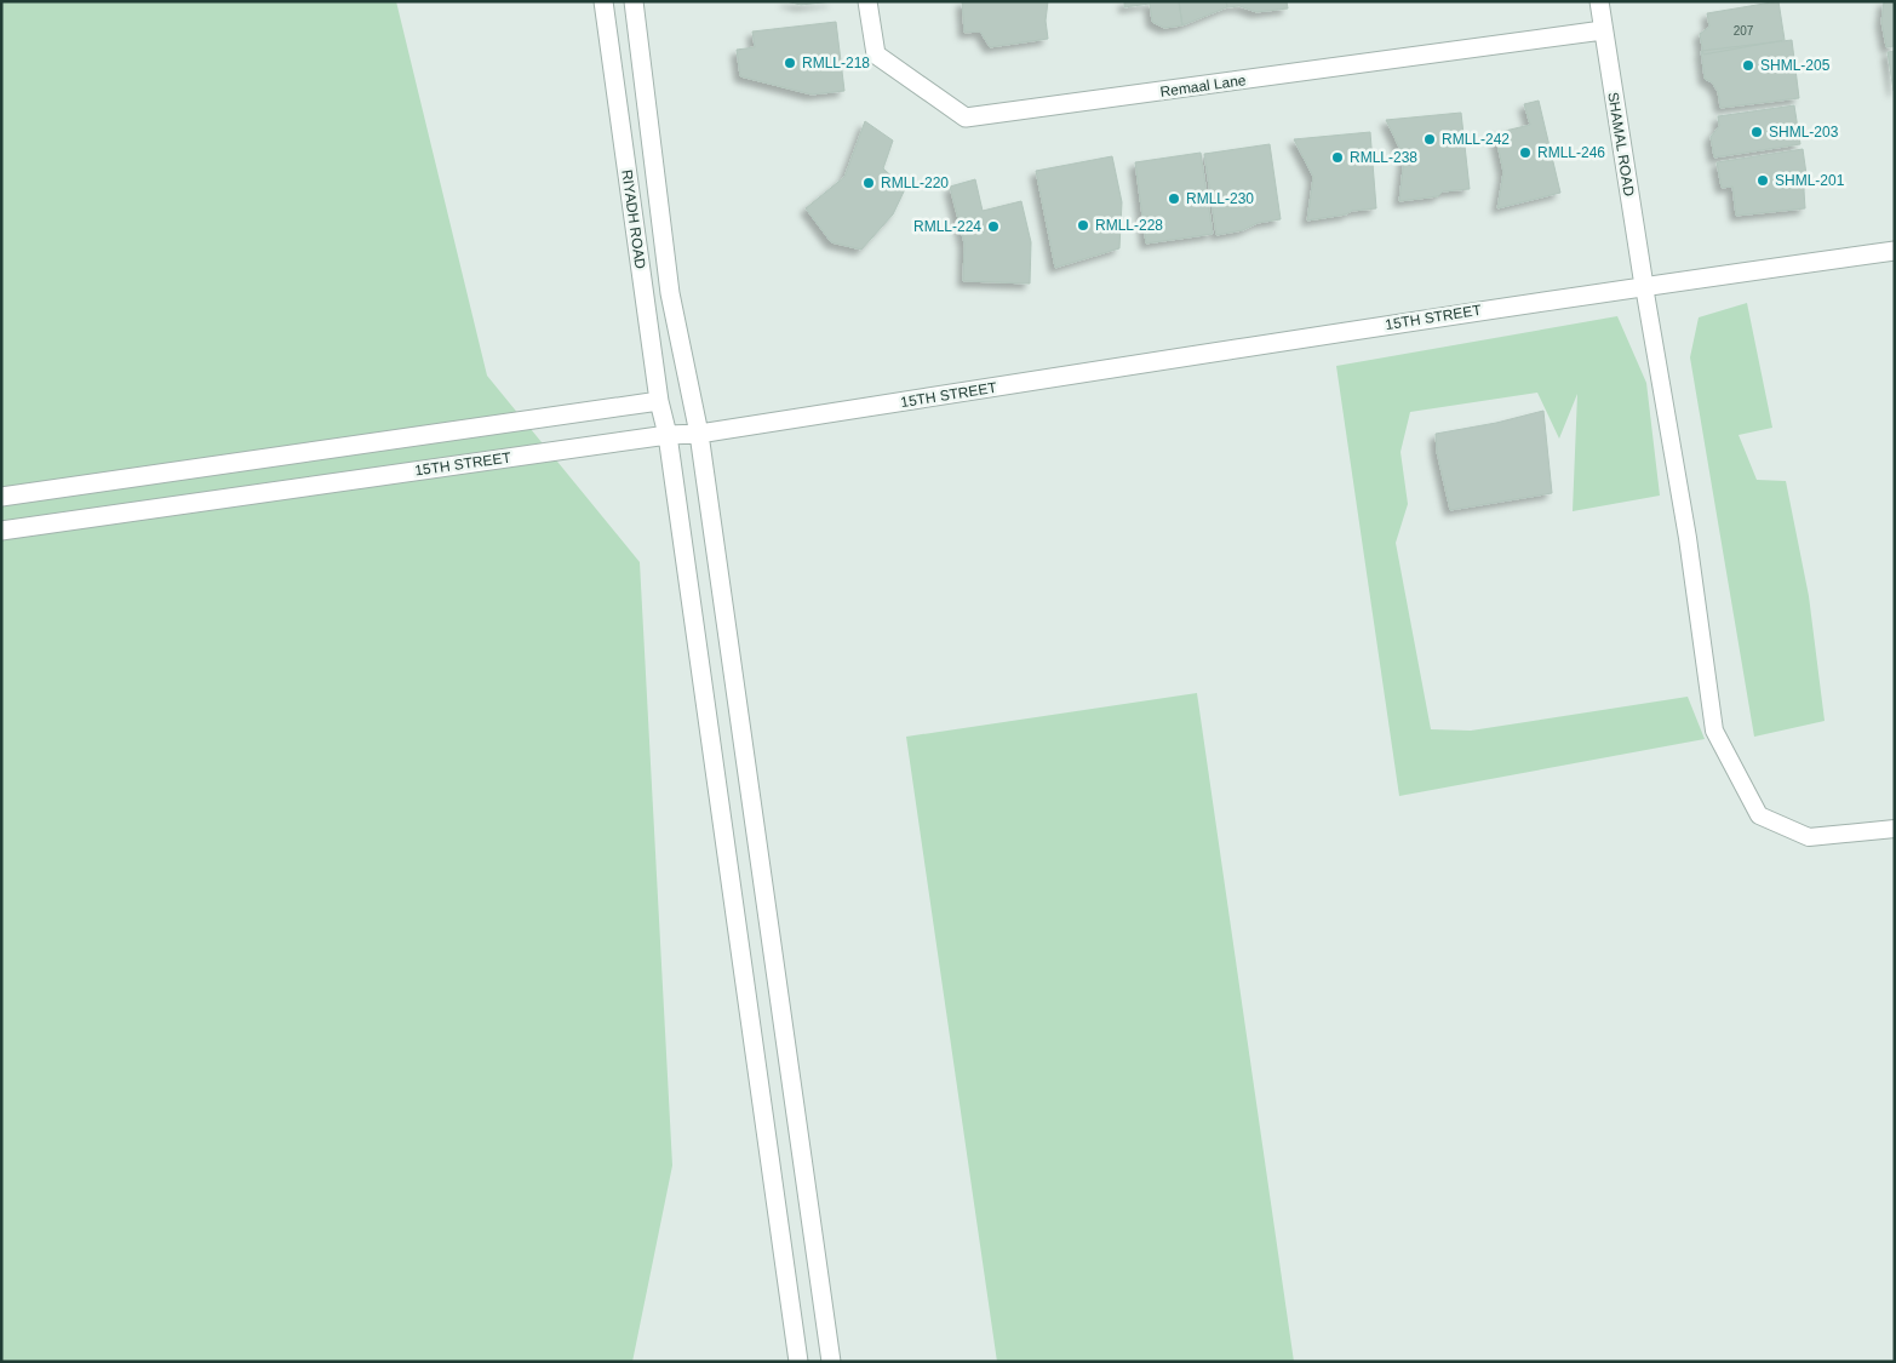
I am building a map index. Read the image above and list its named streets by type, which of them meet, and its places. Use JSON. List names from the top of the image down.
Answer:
{
  "streets": {
    "street": [
      "Remaal Lane",
      "SHAMAL ROAD",
      "RIYADH ROAD",
      "15TH STREET"
    ]
  },
  "crossings": [
    ["Remaal Lane", "SHAMAL ROAD"],
    ["SHAMAL ROAD", "15TH STREET"],
    ["RIYADH ROAD", "15TH STREET"]
  ],
  "places": [
    "RMLL-218",
    "SHML-205",
    "SHML-203",
    "RMLL-242",
    "RMLL-246",
    "RMLL-238",
    "SHML-201",
    "RMLL-220",
    "RMLL-230",
    "RMLL-228",
    "RMLL-224"
  ],
  "house_numbers": ["207"]
}
